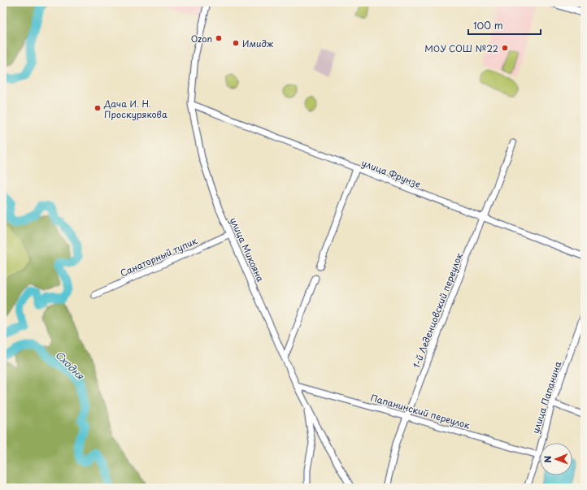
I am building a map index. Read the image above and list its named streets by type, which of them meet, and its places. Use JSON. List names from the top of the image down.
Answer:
{
  "streets": {
    "street": [
      "улица Фрунзе",
      "улица Микояна",
      "Санаторный тупик",
      "1-й Леденцовский переулок",
      "улица Папанина",
      "Папанинский переулок"
    ]
  },
  "crossings": [
    ["улица Фрунзе", "улица Микояна"],
    ["улица Фрунзе", "1-й Леденцовский переулок"],
    ["улица Микояна", "Санаторный тупик"],
    ["улица Микояна", "Папанинский переулок"],
    ["1-й Леденцовский переулок", "Папанинский переулок"],
    ["улица Папанина", "Папанинский переулок"]
  ],
  "water": ["Сходня"],
  "places": [
    "Ozon",
    "Имидж",
    "МОУ СОШ №22",
    "Дача И. Н. Проскурякова"
  ],
  "scale_bar": "100 m",
  "north": "left"
}
